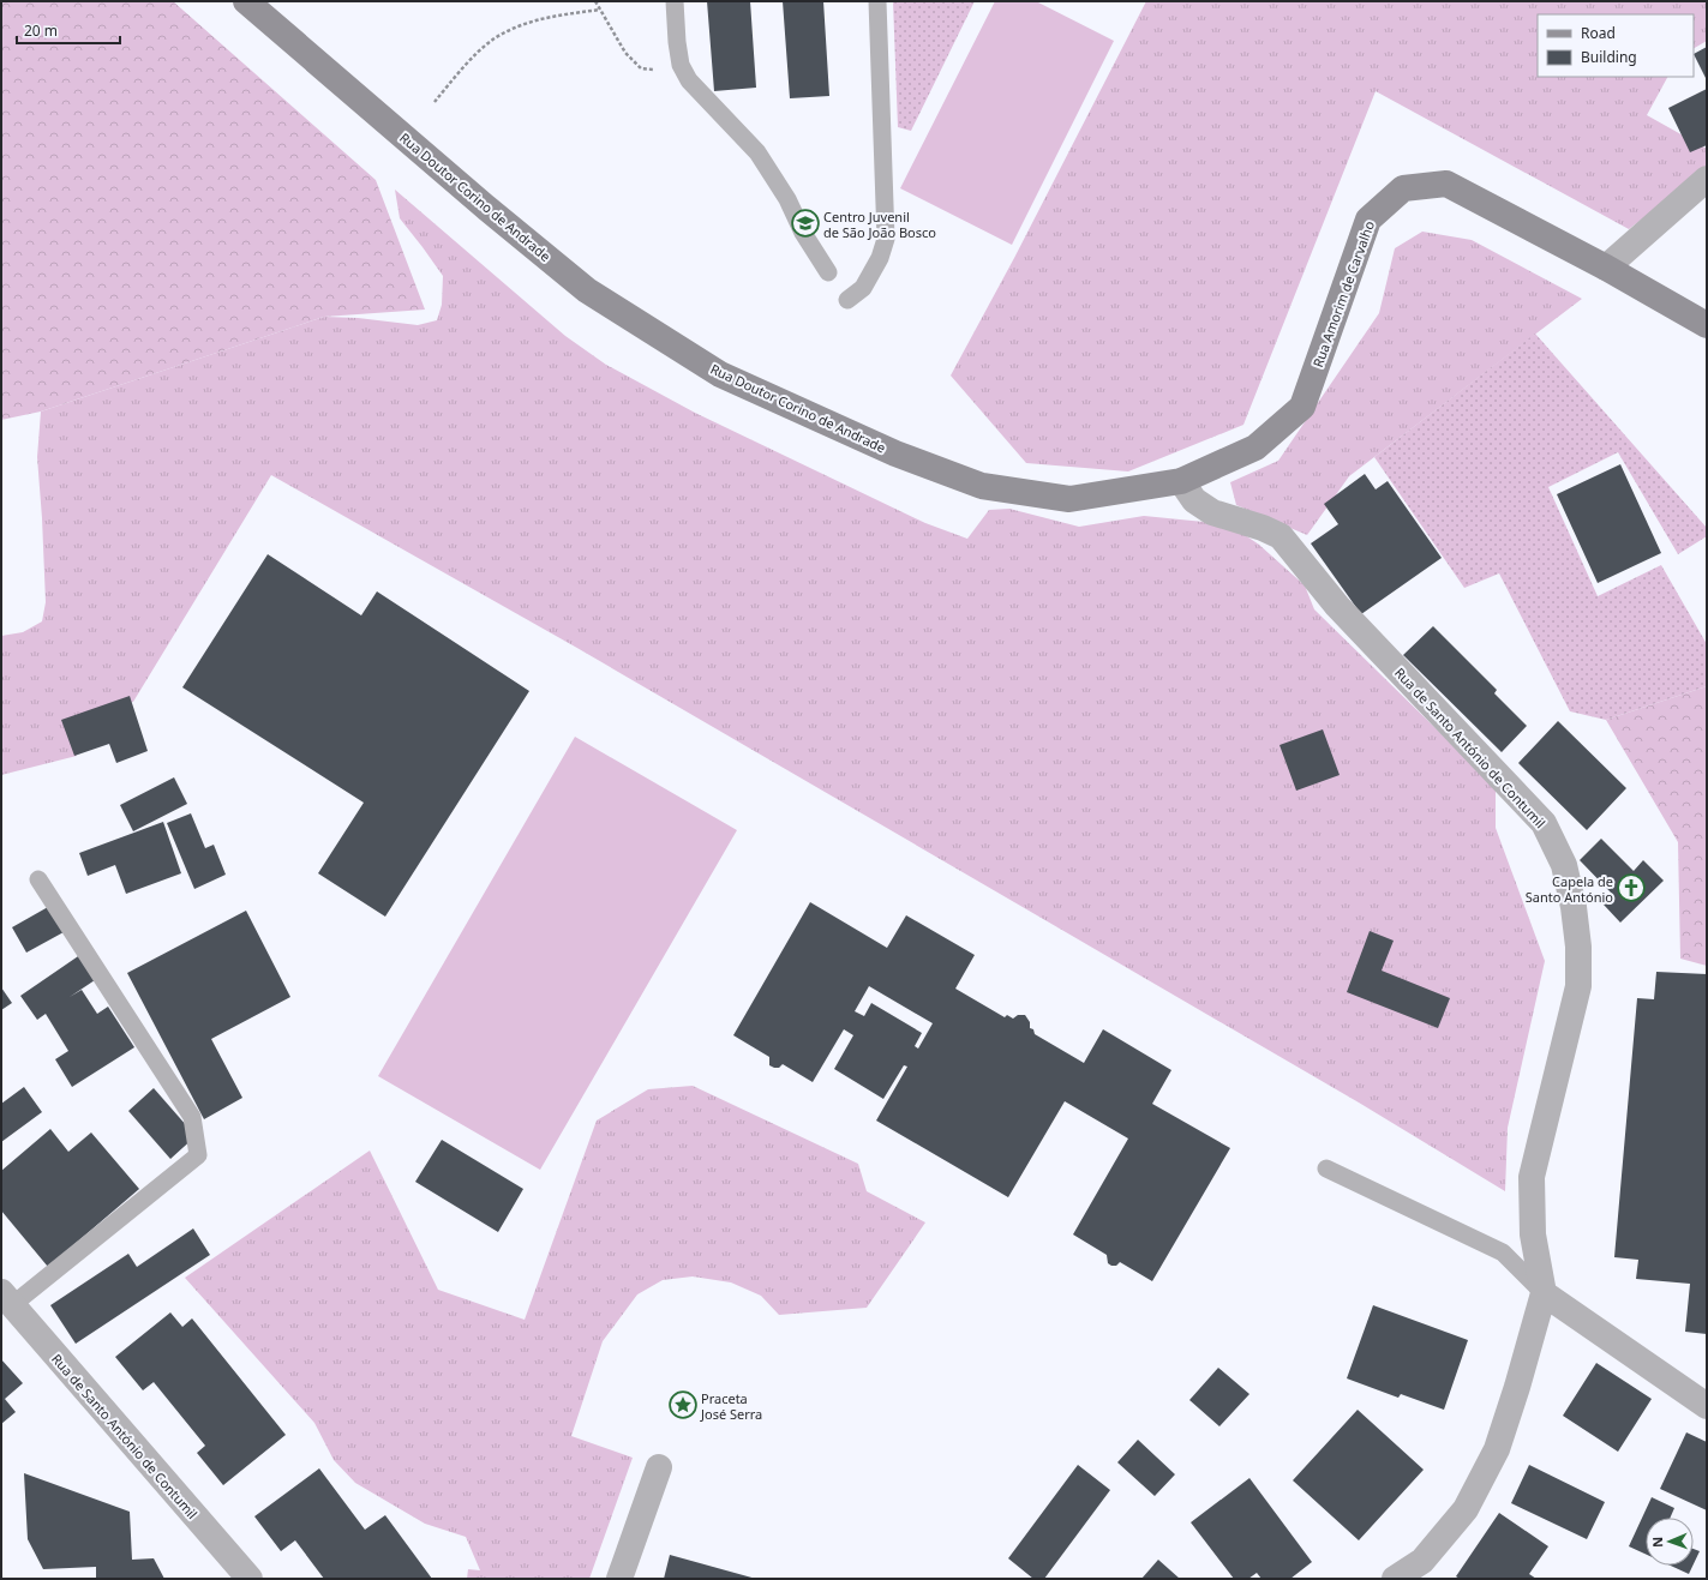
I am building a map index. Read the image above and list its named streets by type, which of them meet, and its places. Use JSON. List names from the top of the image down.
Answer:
{
  "streets": {
    "street": ["Rua Doutor Corino de Andrade", "Rua Amorim de Carvalho", "Rua de Santo António de Contumil"]
  },
  "crossings": [
    ["Rua Doutor Corino de Andrade", "Rua Amorim de Carvalho"],
    ["Rua Doutor Corino de Andrade", "Rua de Santo António de Contumil"],
    ["Rua Amorim de Carvalho", "Rua de Santo António de Contumil"]
  ],
  "places": {
    "school or university": ["Centro Juvenil de São João Bosco"],
    "church": ["Capela de Santo António"],
    "place": ["Praceta José Serra"]
  },
  "legend": ["Road", "Building"],
  "scale_bar": "20 m",
  "north": "left"
}
